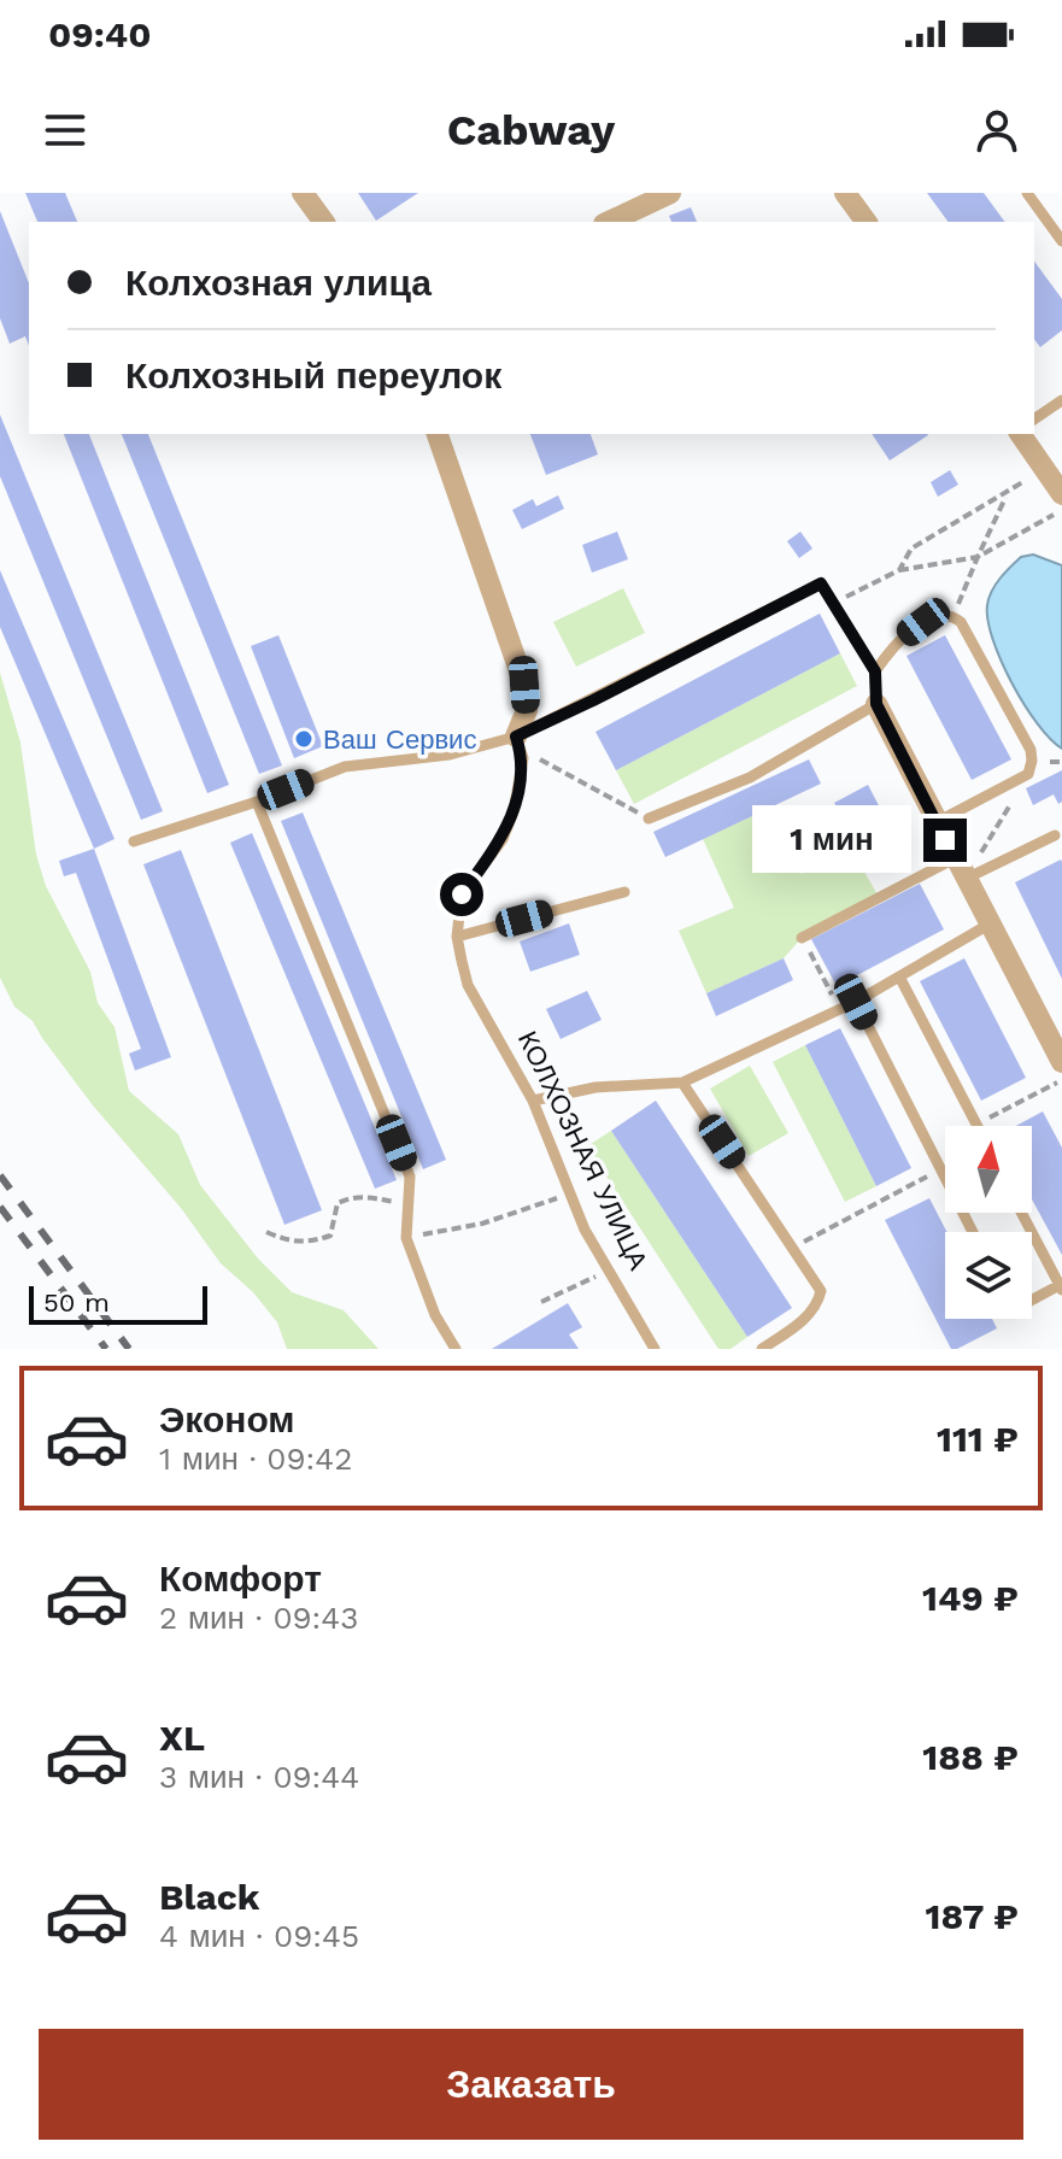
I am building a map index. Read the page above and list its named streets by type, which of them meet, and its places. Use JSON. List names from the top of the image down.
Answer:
{
  "streets": {
    "street": ["КОЛХОЗНАЯ УЛИЦА"]
  },
  "places": ["Ваш Сервис"],
  "scale_bar": "50 m",
  "north": "top",
  "page": {
    "status": "09:40",
    "header": "Cabway",
    "banner": ["Колхозная улица", "Колхозный переулок"],
    "bubble": "1 мин",
    "scale": "50 m",
    "list": [
      {
        "name": "Эконом",
        "note": "1 мин · 09:42",
        "value": "111 ₽"
      },
      {
        "name": "Комфорт",
        "note": "2 мин · 09:43",
        "value": "149 ₽"
      },
      {
        "name": "XL",
        "note": "3 мин · 09:44",
        "value": "188 ₽"
      },
      {
        "name": "Black",
        "note": "4 мин · 09:45",
        "value": "187 ₽"
      }
    ],
    "buttons": "Заказать"
  }
}
